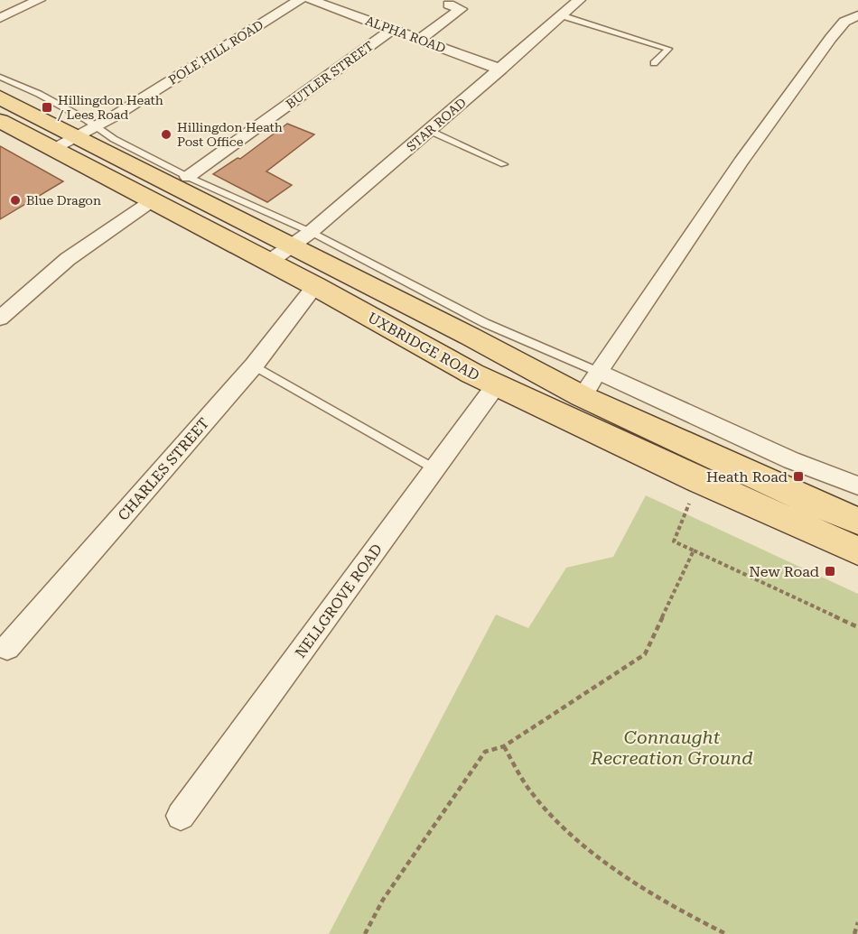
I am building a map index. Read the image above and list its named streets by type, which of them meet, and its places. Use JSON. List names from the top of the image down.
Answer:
{
  "streets": {
    "main road": ["UXBRIDGE ROAD"],
    "street": [
      "ALPHA ROAD",
      "POLE HILL ROAD",
      "BUTLER STREET",
      "STAR ROAD",
      "CHARLES STREET",
      "NELLGROVE ROAD"
    ]
  },
  "crossings": [
    ["ALPHA ROAD", "BUTLER STREET"],
    ["ALPHA ROAD", "STAR ROAD"],
    ["POLE HILL ROAD", "UXBRIDGE ROAD"],
    ["STAR ROAD", "UXBRIDGE ROAD"],
    ["UXBRIDGE ROAD", "CHARLES STREET"],
    ["UXBRIDGE ROAD", "NELLGROVE ROAD"]
  ],
  "parks": ["Connaught Recreation Ground"],
  "places": {
    "transit": ["Hillingdon Heath / Lees Road", "Heath Road", "New Road"],
    "other": ["Hillingdon Heath Post Office", "Blue Dragon"]
  }
}
